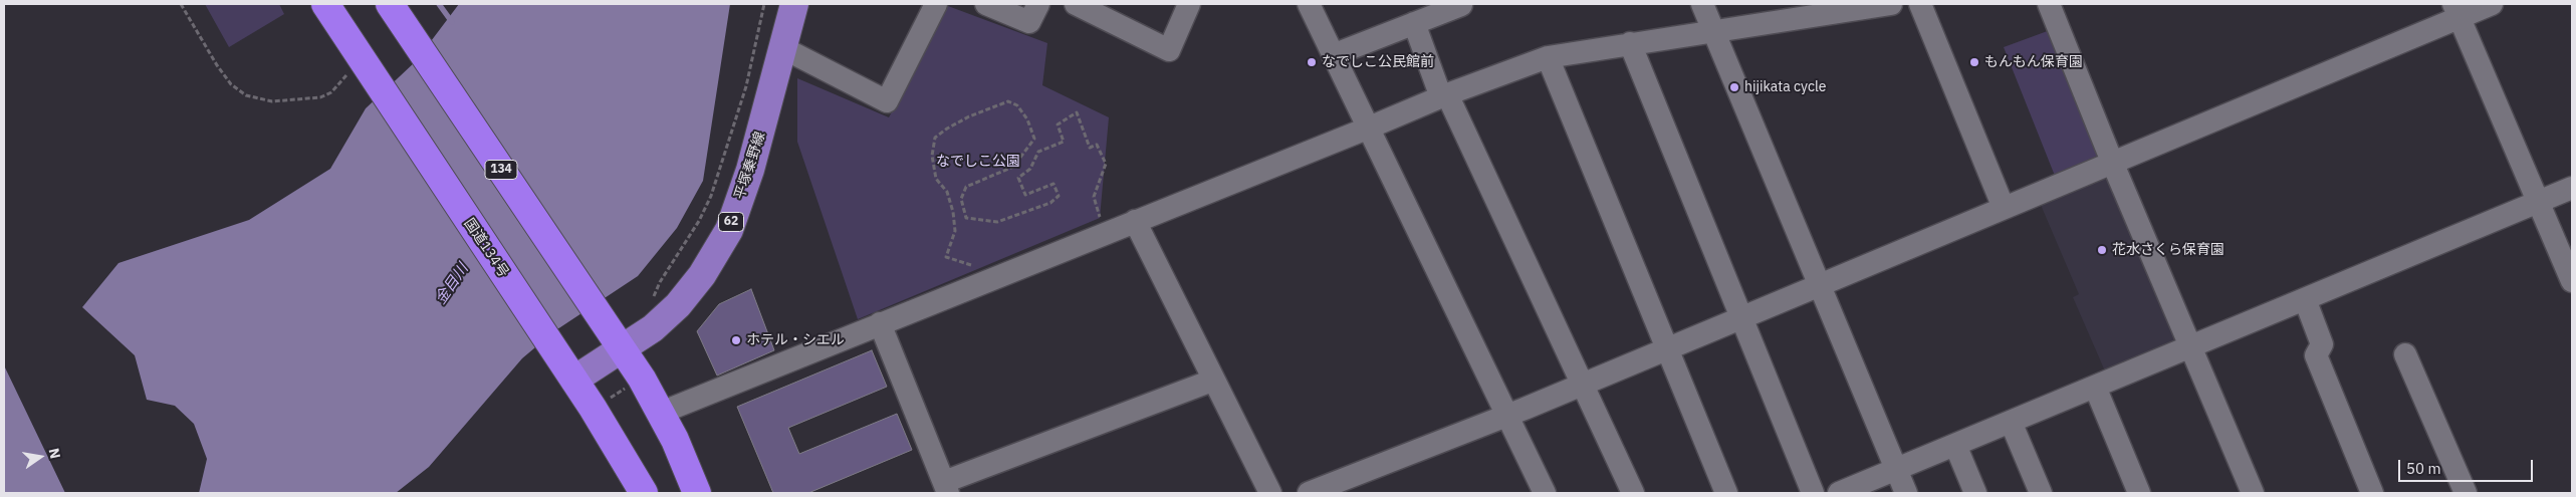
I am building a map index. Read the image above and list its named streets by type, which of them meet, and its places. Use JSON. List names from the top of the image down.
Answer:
{
  "streets": {
    "highway": ["134", "国道134号"],
    "main road": ["平塚秦野線", "62"]
  },
  "crossings": [
    ["平塚秦野線", "134"],
    ["平塚秦野線", "国道134号"]
  ],
  "water": ["金目川"],
  "parks": ["なでしこ公園"],
  "places": [
    "なでしこ公民館前",
    "もんもん保育園",
    "hijikata cycle",
    "花水さくら保育園",
    "ホテル・シエル"
  ],
  "scale_bar": "50 m",
  "north": "right"
}
